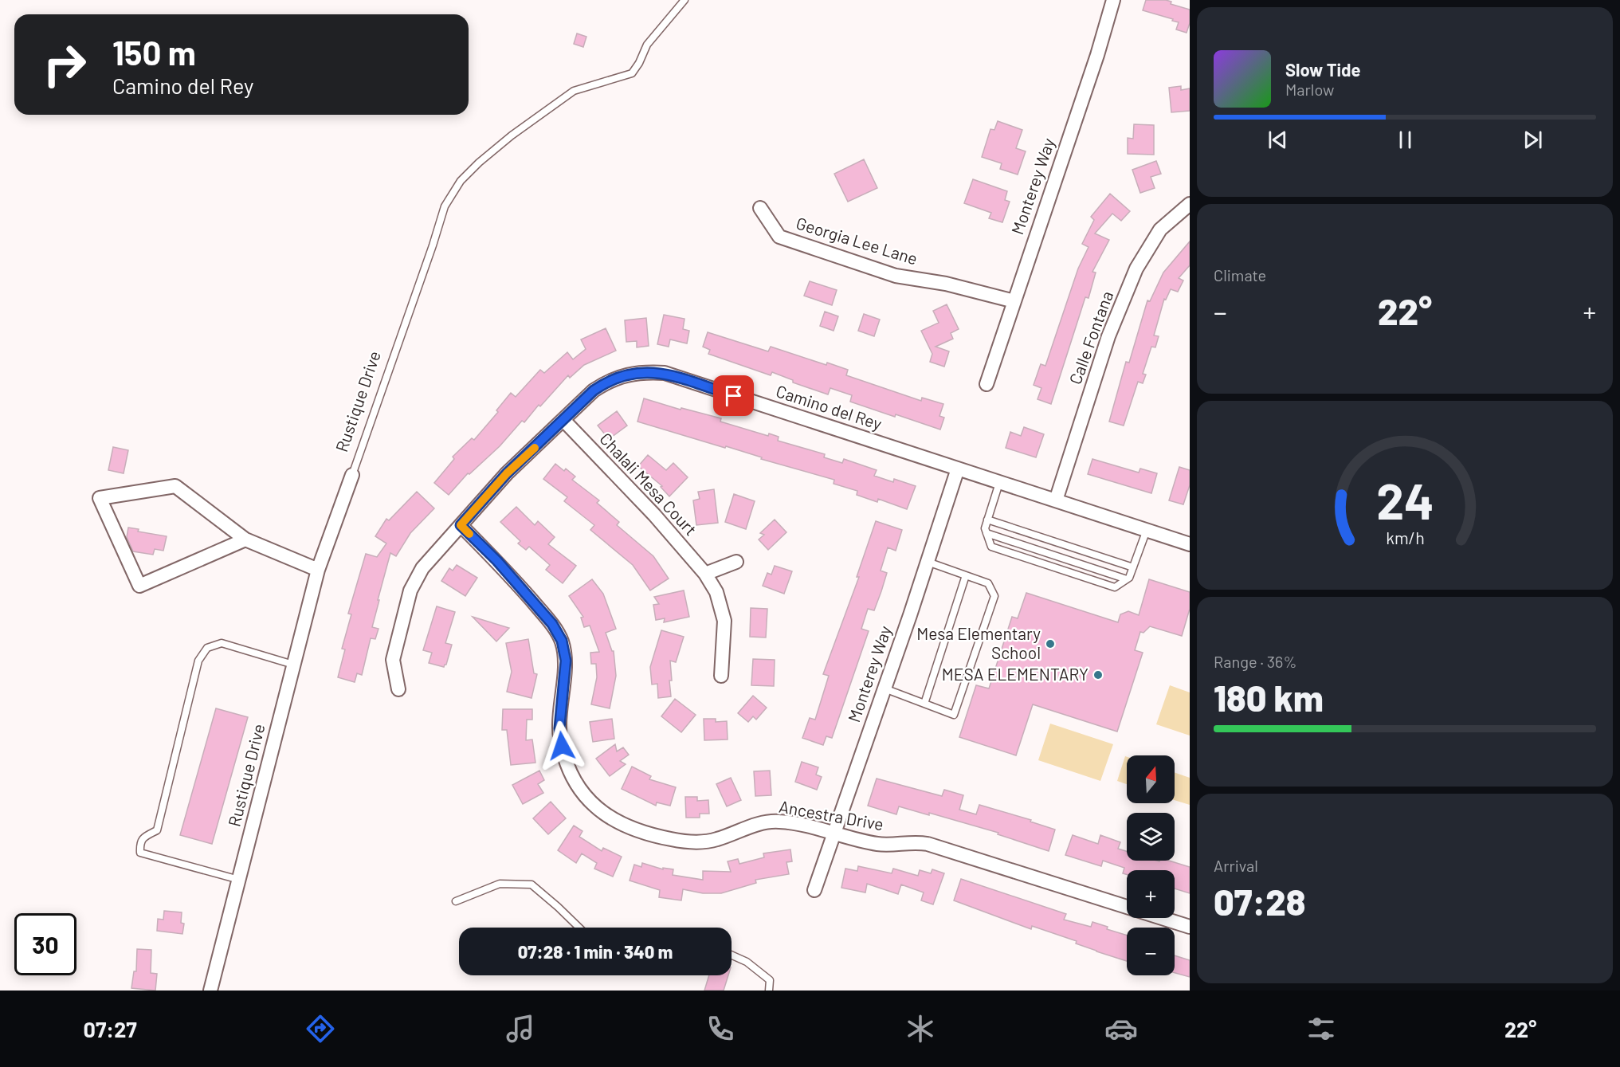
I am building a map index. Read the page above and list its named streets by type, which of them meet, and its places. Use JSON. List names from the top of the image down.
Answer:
{
  "streets": {
    "street": [
      "Monterey Way",
      "Georgia Lee Lane",
      "Calle Fontana",
      "Rustique Drive",
      "Camino del Rey",
      "Chalali Mesa Court",
      "Ancestra Drive"
    ]
  },
  "crossings": [
    ["Monterey Way", "Georgia Lee Lane"],
    ["Monterey Way", "Camino del Rey"],
    ["Monterey Way", "Ancestra Drive"],
    ["Calle Fontana", "Camino del Rey"],
    ["Camino del Rey", "Chalali Mesa Court"],
    ["Camino del Rey", "Ancestra Drive"]
  ],
  "places": ["Mesa Elementary School", "MESA ELEMENTARY"],
  "north": "top",
  "page": {
    "turn": ["150 m", "Camino del Rey"],
    "song": ["Slow Tide", "Marlow"],
    "tile": [
      "Climate",
      ["Range · 36%", "180 km"],
      ["Arrival", "07:28"]
    ],
    "heat": ["−", "22°", "+"],
    "map_buttons": ["+", "−"],
    "limit": "30",
    "trip": "07:28 · 1 min · 340 m",
    "tabs": ["07:27", "22°"],
    "gauge": ["24", "km/h"]
  }
}
